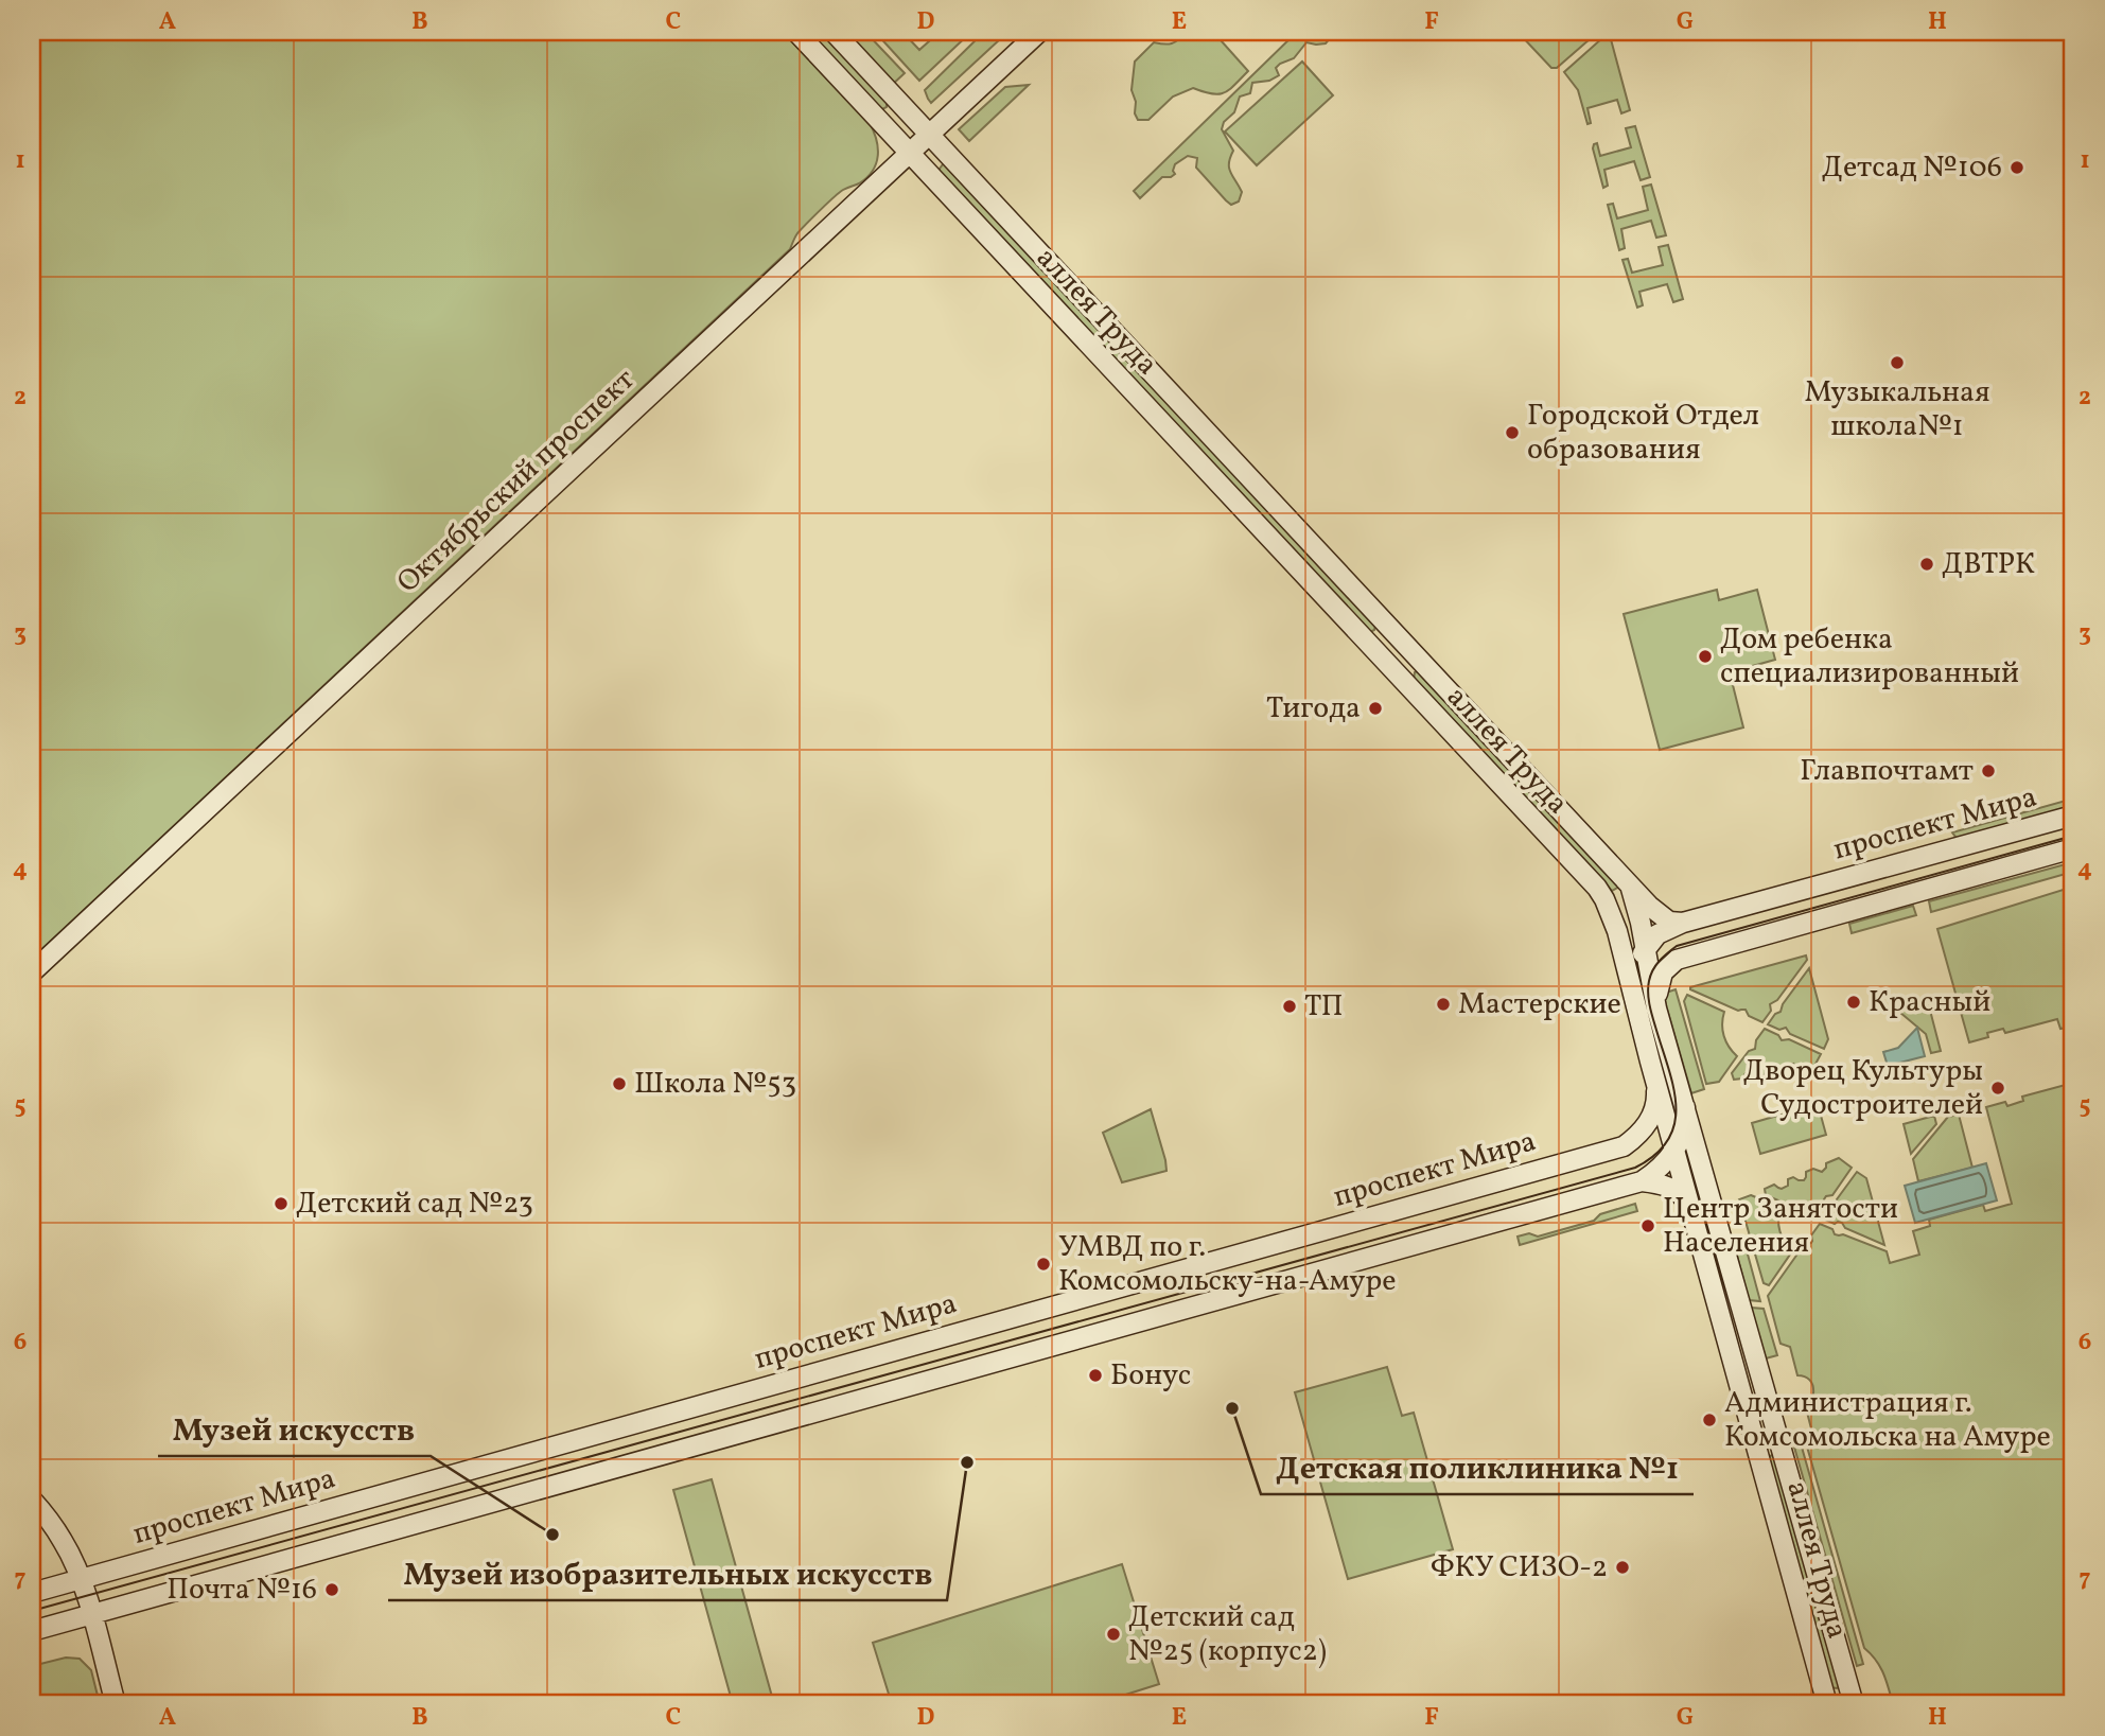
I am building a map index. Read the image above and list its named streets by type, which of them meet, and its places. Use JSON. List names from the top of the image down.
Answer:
{
  "streets": {
    "main road": ["аллея Труда", "Октябрьский проспект", "проспект Мира"]
  },
  "crossings": [
    ["аллея Труда", "Октябрьский проспект"],
    ["аллея Труда", "проспект Мира"]
  ],
  "places": [
    "Детсад №106",
    "Музыкальная школа№1",
    "Городской Отдел образования",
    "ДВТРК",
    "Дом ребенка специализированный",
    "Тигода",
    "Главпочтамт",
    "Красный",
    "Мастерские",
    "ТП",
    "Школа №53",
    "Дворец Культуры Судостроителей",
    "Детский сад №23",
    "Центр Занятости Населения",
    "УМВД по г. Комсомольску-на-Амуре",
    "Бонус",
    "Детская поликлиника №1",
    "Администрация г. Комсомольска на Амуре",
    "Музей изобразительных искусств",
    "Музей искусств",
    "ФКУ СИЗО-2",
    "Почта №16",
    "Детский сад №25 (корпус2)"
  ],
  "grid": {
    "columns": [
      "A",
      "B",
      "C",
      "D",
      "E",
      "F",
      "G",
      "H"
    ],
    "rows": [
      "1",
      "2",
      "3",
      "4",
      "5",
      "6",
      "7"
    ]
  }
}
